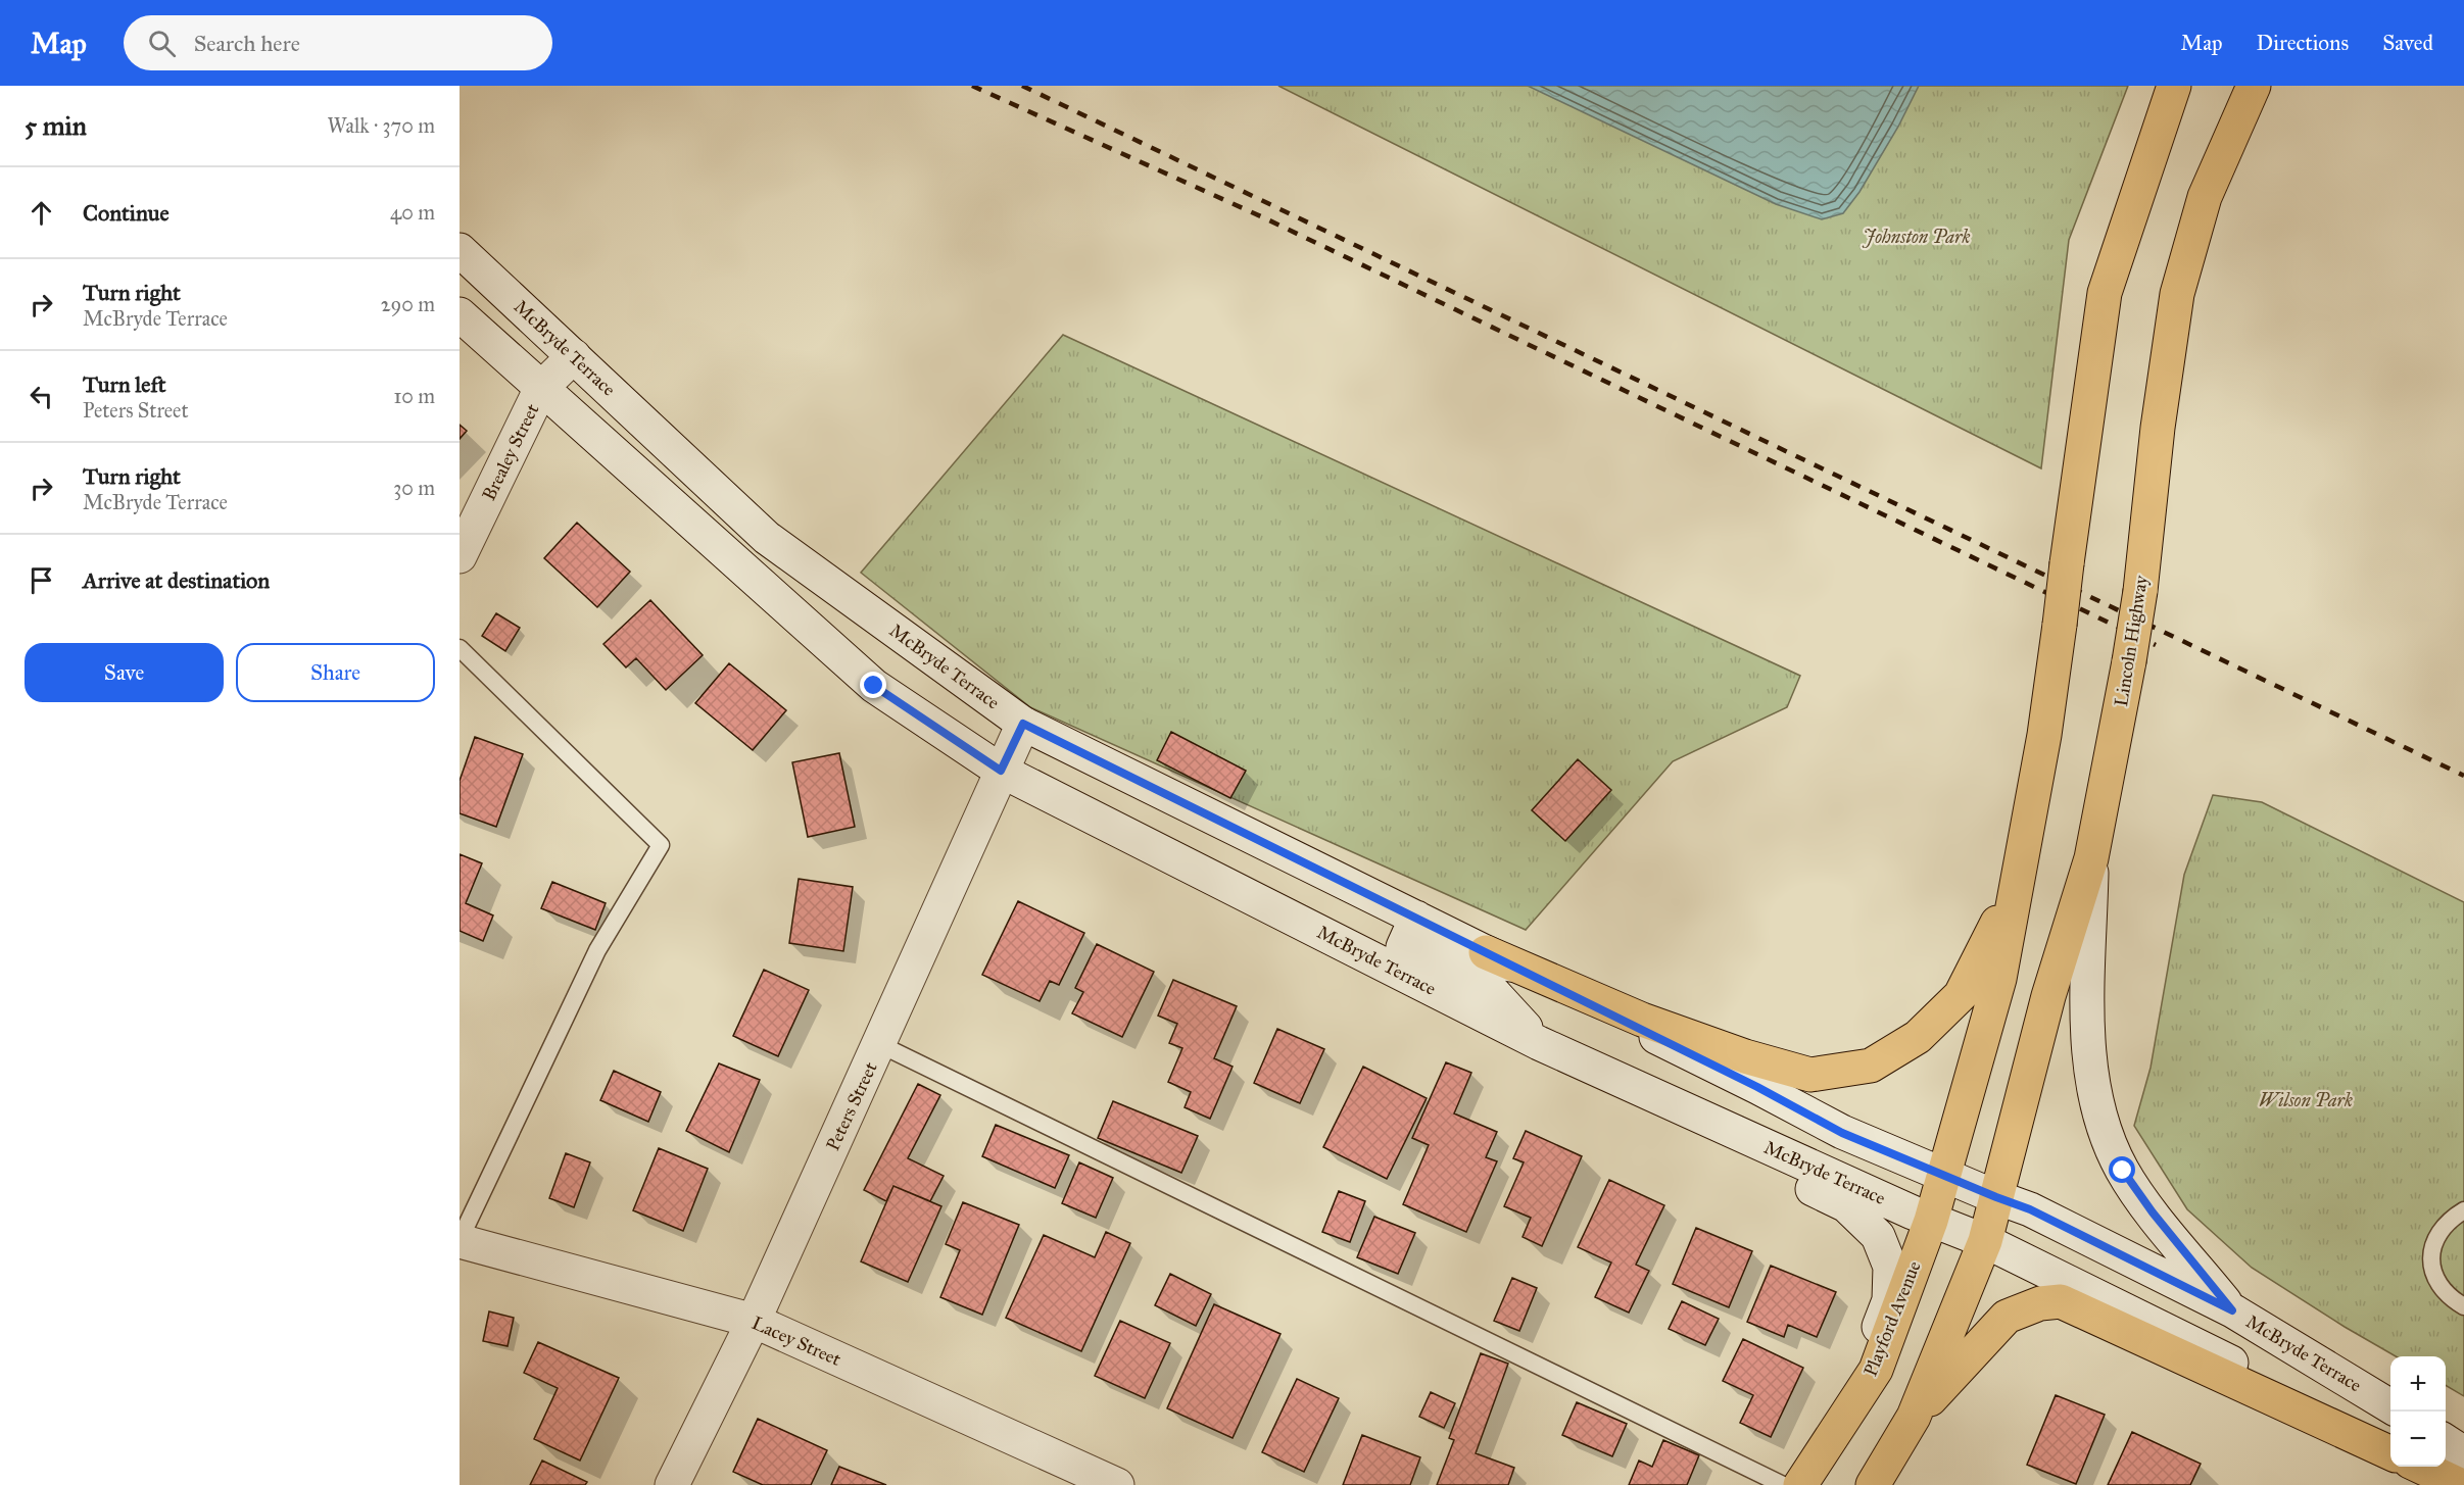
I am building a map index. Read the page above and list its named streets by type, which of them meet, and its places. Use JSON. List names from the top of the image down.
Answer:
{
  "streets": {
    "highway": ["Lincoln Highway", "Playford Avenue"],
    "main road": [
      "McBryde Terrace",
      "Brealey Street",
      "Peters Street",
      "Lacey Street"
    ]
  },
  "crossings": [
    ["McBryde Terrace", "Brealey Street"],
    ["McBryde Terrace", "Lincoln Highway"],
    ["McBryde Terrace", "Peters Street"],
    ["McBryde Terrace", "Playford Avenue"],
    ["Peters Street", "Lacey Street"]
  ],
  "parks": ["Johnston Park", "Wilson Park"],
  "page": {
    "header": "Map",
    "search": "Search here",
    "nav": ["Map", "Directions", "Saved"],
    "heading": ["5 min", "Walk · 370 m"],
    "list": [
      ["Continue", "40 m"],
      ["Turn right", "McBryde Terrace", "290 m"],
      ["Turn left", "Peters Street", "10 m"],
      ["Turn right", "McBryde Terrace", "30 m"],
      "Arrive at destination"
    ],
    "buttons": ["Save", "Share"],
    "map_buttons": ["+", "−"]
  }
}
